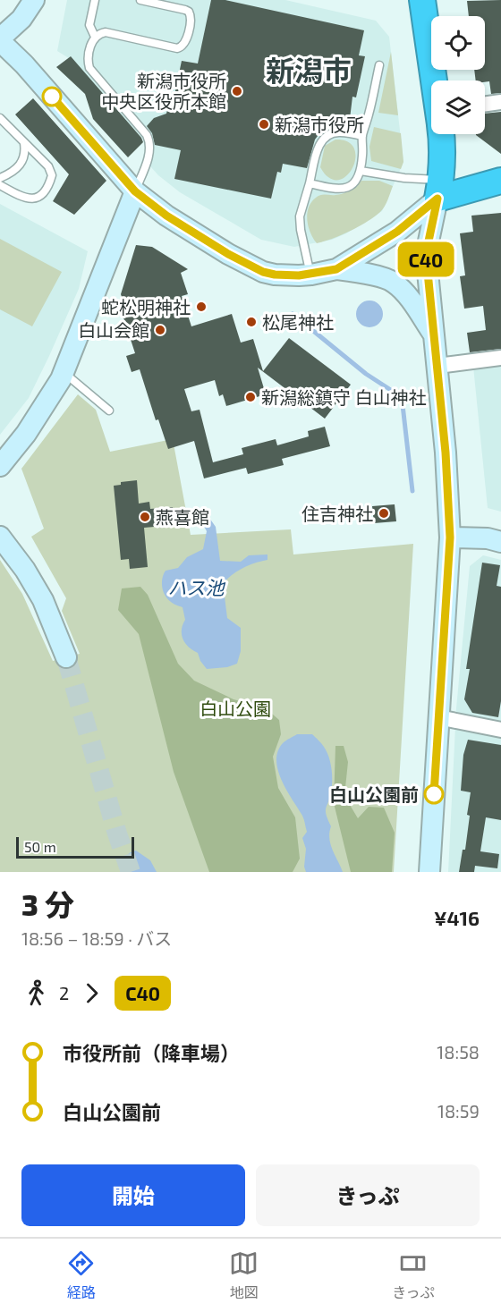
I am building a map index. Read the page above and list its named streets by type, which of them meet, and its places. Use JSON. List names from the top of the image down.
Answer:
{
  "districts": ["新潟市"],
  "water": ["ハス池"],
  "parks": ["白山公園"],
  "places": [
    "新潟市役所 中央区役所本館",
    "新潟市役所",
    "蛇松明神社",
    "松尾神社",
    "白山会館",
    "新潟総鎮守 白山神社",
    "住吉神社",
    "燕喜館",
    "白山公園前"
  ],
  "lines": ["bus line C40"],
  "scale_bar": "50 m",
  "page": {
    "on_map": "C40",
    "scale": "50 m",
    "heading": ["3 分", "18:56 – 18:59 · バス", "¥416"],
    "legs": ["2", "C40"],
    "list": [
      {
        "name": "市役所前（降車場）",
        "value": "18:58"
      },
      {
        "name": "白山公園前",
        "value": "18:59"
      }
    ],
    "buttons": ["開始", "きっぷ"],
    "tabs": ["経路", "地図", "きっぷ"]
  }
}
